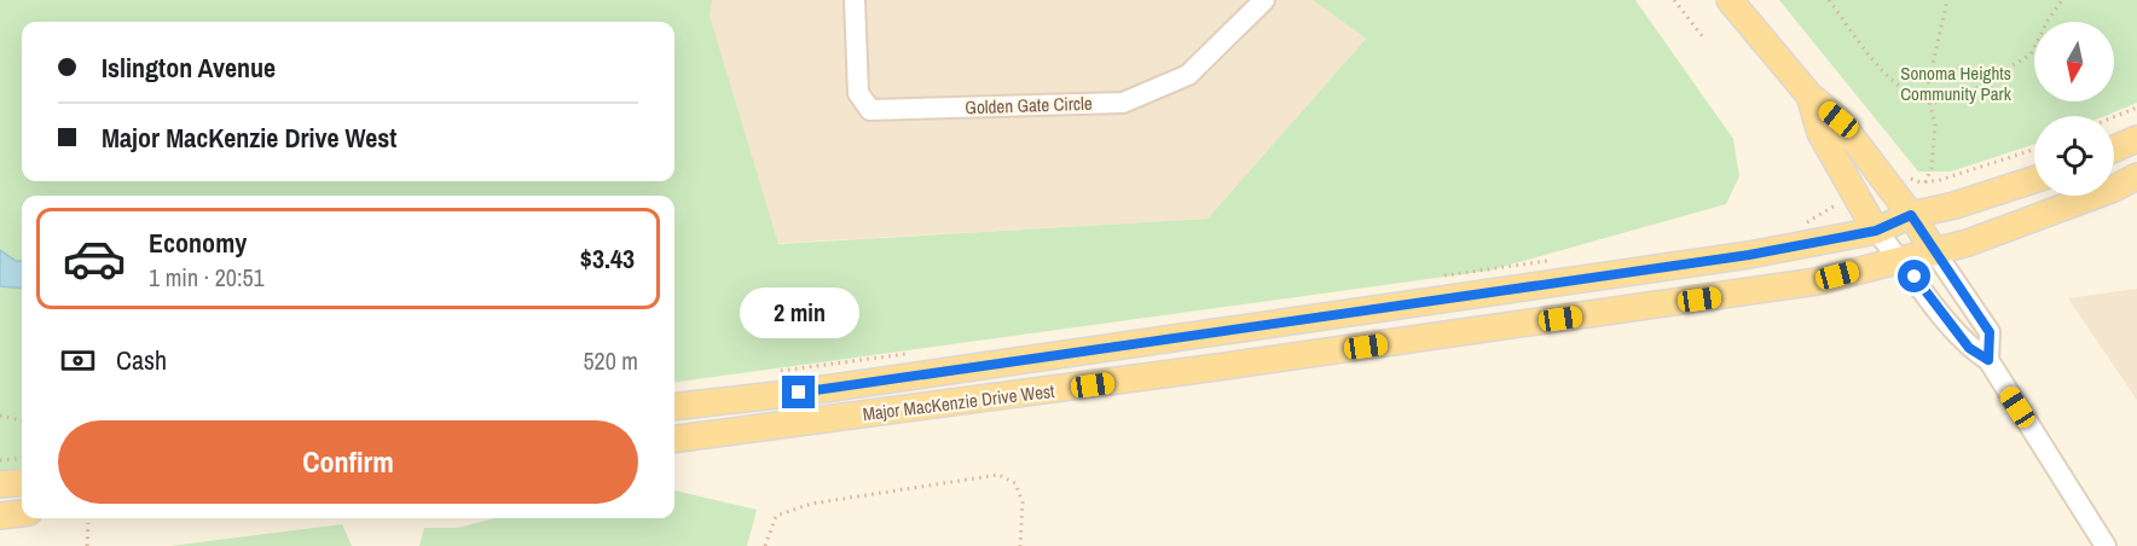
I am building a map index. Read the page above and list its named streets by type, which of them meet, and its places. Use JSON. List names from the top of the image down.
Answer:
{
  "streets": {
    "main road": ["Major MacKenzie Drive West"],
    "street": ["Golden Gate Circle"]
  },
  "parks": ["Sonoma Heights Community Park"],
  "north": "bottom",
  "page": {
    "banner": ["Islington Avenue", "Major MacKenzie Drive West"],
    "list": [
      {
        "name": "Economy",
        "note": "1 min · 20:51",
        "value": "$3.43"
      }
    ],
    "bubble": "2 min",
    "pay": ["Cash", "520 m"],
    "buttons": "Confirm"
  }
}
